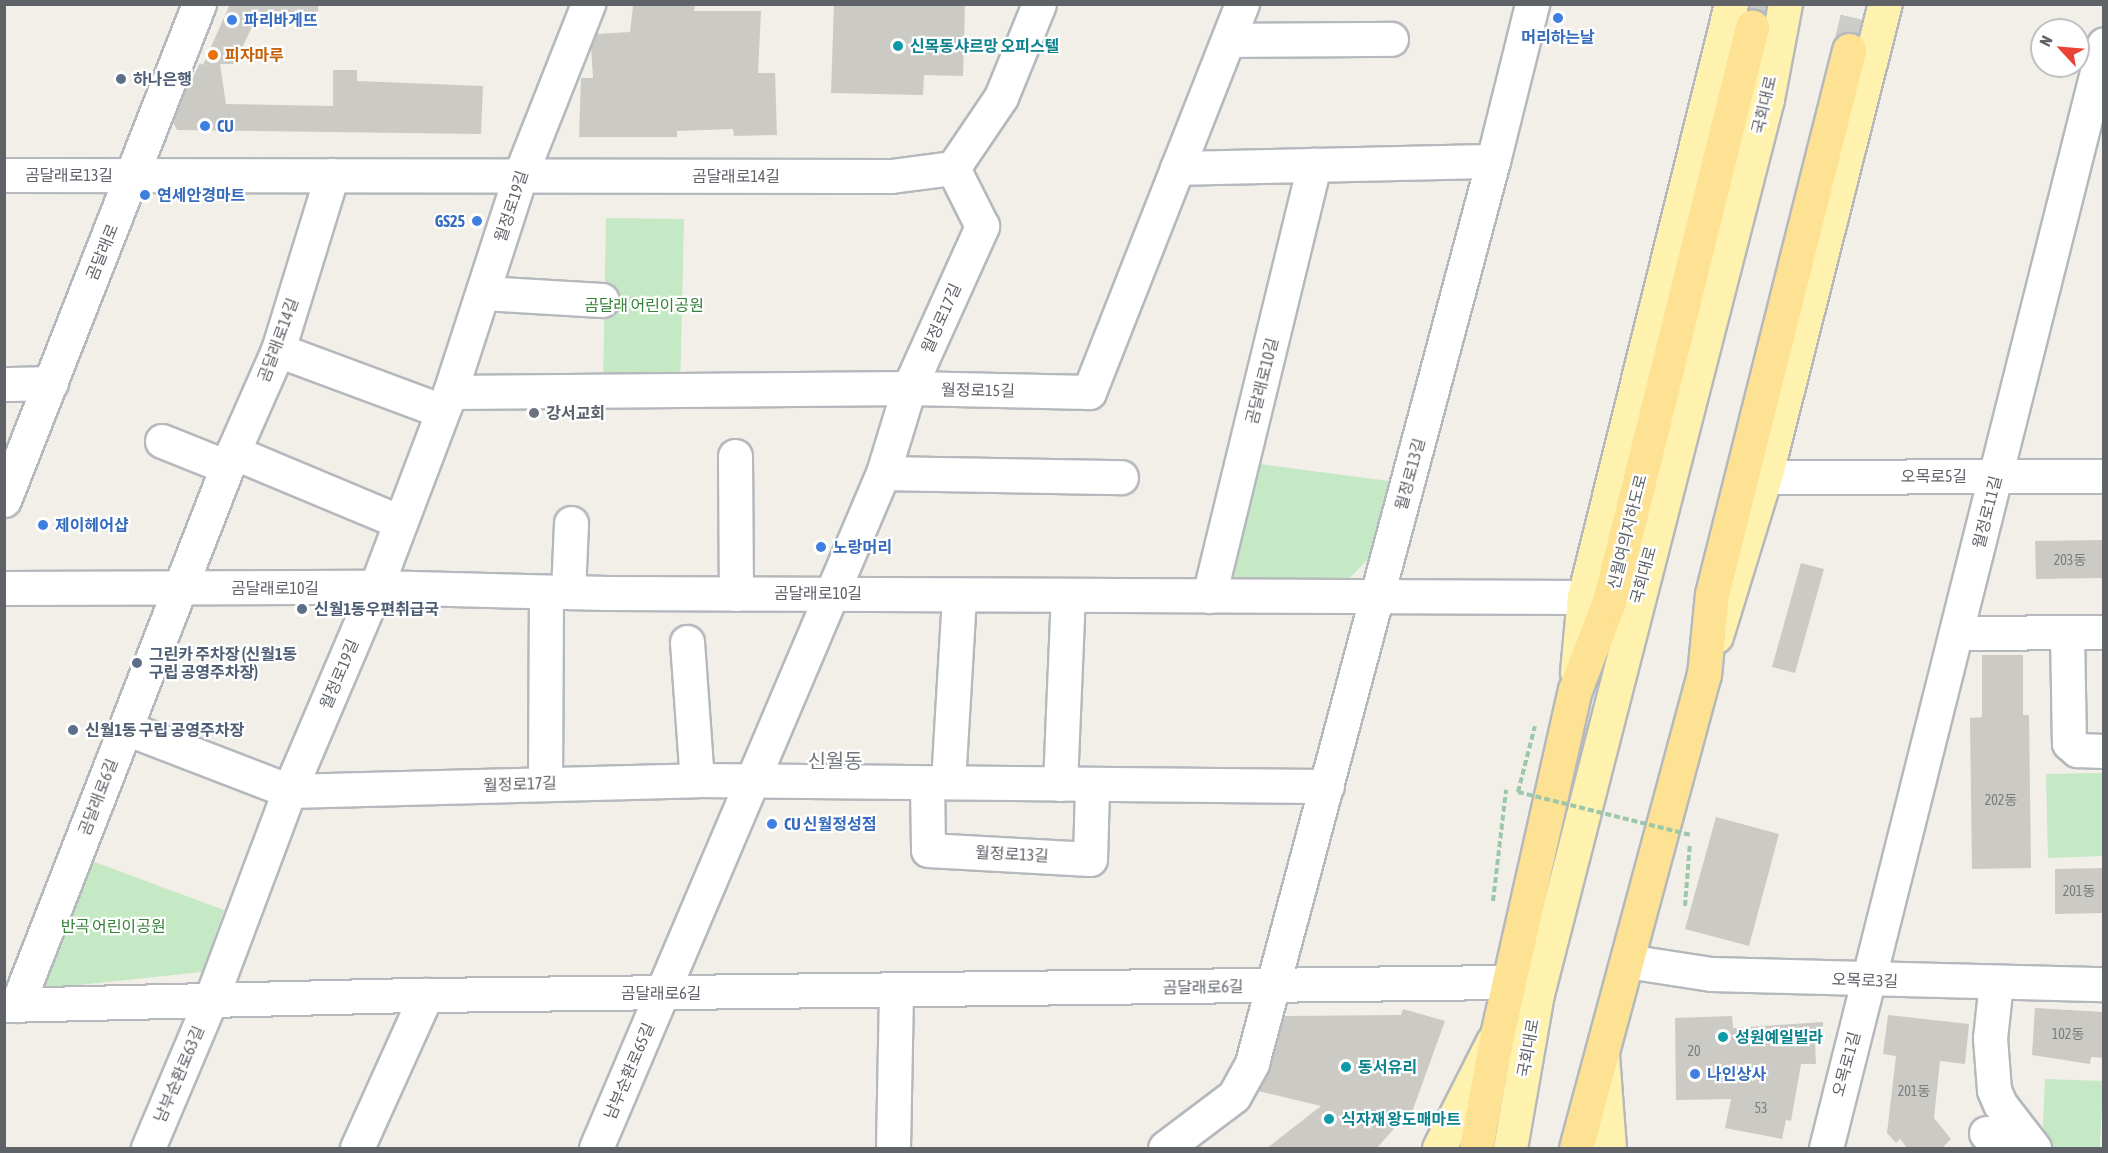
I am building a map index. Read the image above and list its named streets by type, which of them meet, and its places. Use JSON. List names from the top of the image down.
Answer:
{
  "streets": {
    "highway": ["신월여의지하도로"],
    "main road": ["국회대로"],
    "street": [
      "곰달래로13길",
      "곰달래로14길",
      "월정로19길",
      "곰달래로",
      "월정로17길",
      "곰달래로10길",
      "월정로15길",
      "월정로13길",
      "오목로5길",
      "월정로11길",
      "곰달래로6길",
      "오목로3길",
      "오목로1길",
      "남부순환로65길",
      "남부순환로63길"
    ]
  },
  "crossings": [
    ["곰달래로13길", "곰달래로14길"],
    ["곰달래로13길", "곰달래로"],
    ["곰달래로14길", "월정로19길"],
    ["곰달래로14길", "곰달래로"],
    ["곰달래로14길", "월정로17길"],
    ["곰달래로14길", "곰달래로10길"],
    ["곰달래로14길", "곰달래로6길"],
    ["월정로19길", "월정로17길"],
    ["월정로19길", "곰달래로10길"],
    ["월정로19길", "월정로15길"],
    ["월정로19길", "곰달래로6길"],
    ["월정로19길", "남부순환로63길"],
    ["월정로17길", "곰달래로10길"],
    ["월정로17길", "월정로15길"],
    ["월정로17길", "곰달래로6길"],
    ["월정로17길", "남부순환로65길"],
    ["곰달래로10길", "월정로13길"],
    ["곰달래로10길", "곰달래로6길"],
    ["월정로13길", "곰달래로6길"],
    ["오목로5길", "월정로11길"],
    ["월정로11길", "오목로3길"],
    ["월정로11길", "오목로1길"],
    ["신월여의지하도로", "곰달래로6길"],
    ["곰달래로6길", "남부순환로65길"],
    ["곰달래로6길", "남부순환로63길"],
    ["오목로3길", "오목로1길"]
  ],
  "districts": ["신월동"],
  "parks": ["곰달래 어린이공원", "반곡 어린이공원"],
  "places": [
    "머리하는날",
    "파리바게뜨",
    "신목동샤르망 오피스텔",
    "피자마루",
    "하나은행",
    "CU",
    "연세안경마트",
    "GS25",
    "강서교회",
    "제이헤어샵",
    "노랑머리",
    "신월1동우편취급국",
    "그린카 주차장 (신월1동 구립 공영주차장)",
    "신월1동 구립 공영주차장",
    "CU 신월정성점",
    "성원예일빌라",
    "동서유리",
    "나인상사",
    "식자재 왕도매마트"
  ],
  "house_numbers": [
    "203동",
    "202동",
    "201동",
    "102동",
    "20",
    "201동",
    "53"
  ],
  "north": "top left"
}
